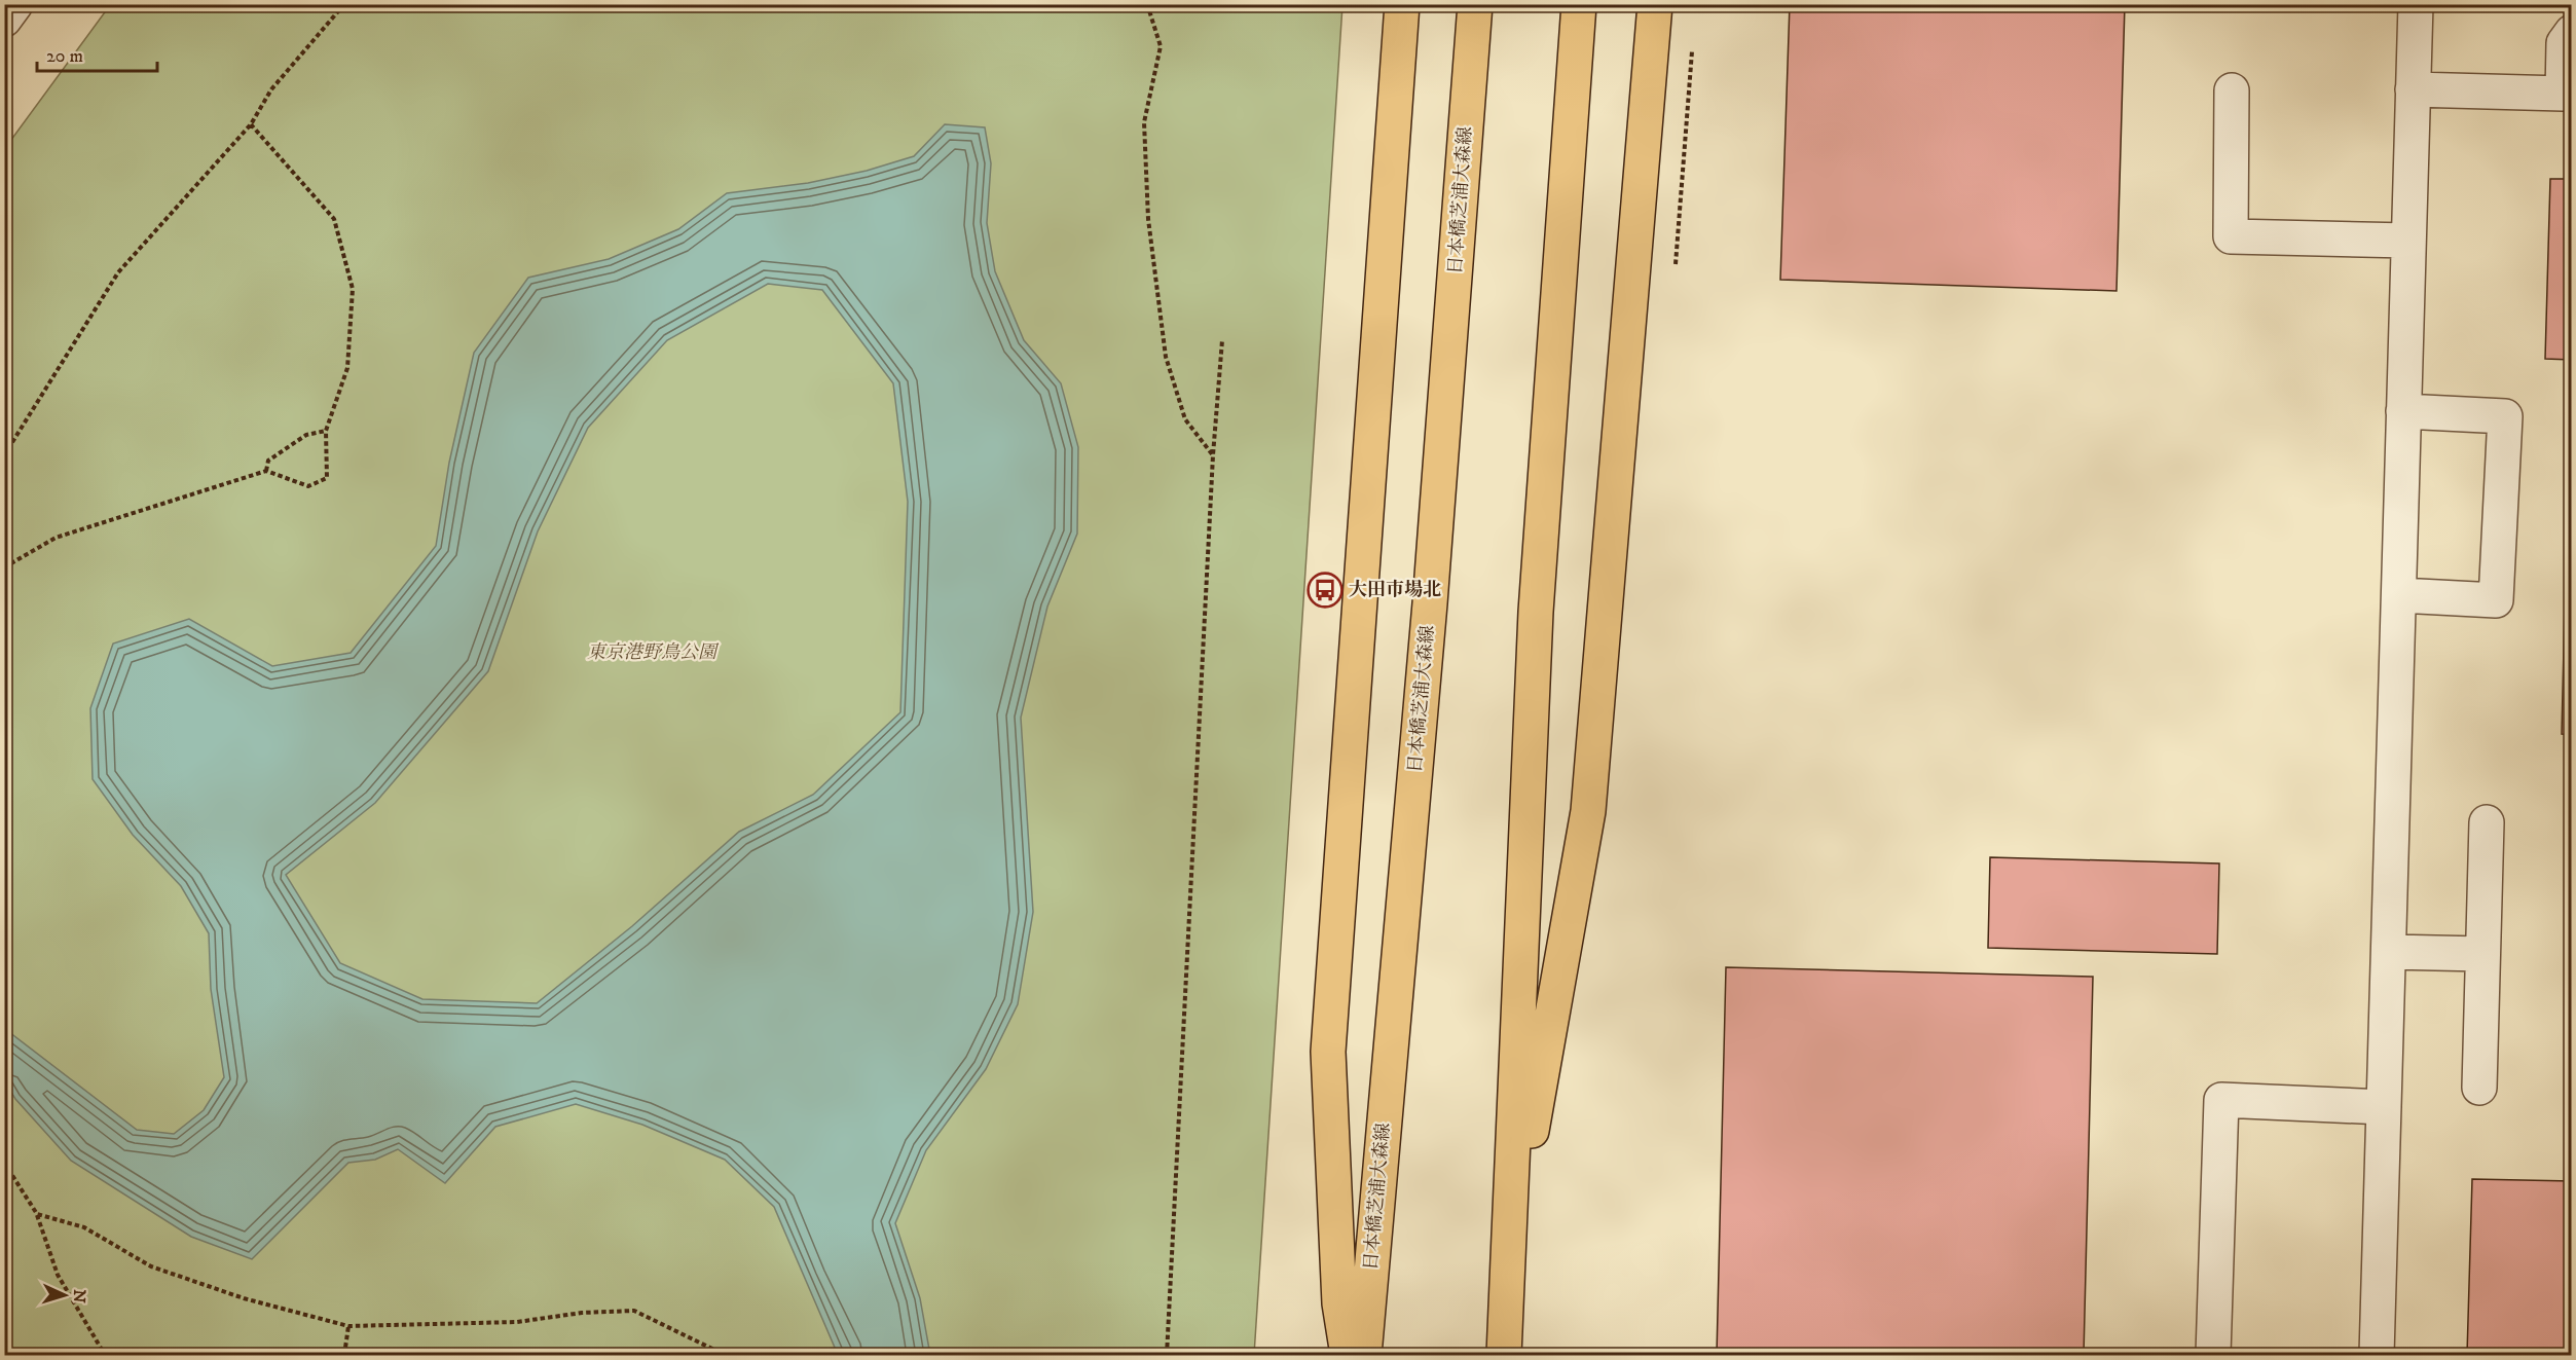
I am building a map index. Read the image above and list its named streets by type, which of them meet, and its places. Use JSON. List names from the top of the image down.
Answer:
{
  "streets": {
    "main road": ["日本橋芝浦大森線"]
  },
  "parks": ["東京港野鳥公園"],
  "places": {
    "bus stop": ["大田市場北"]
  },
  "scale_bar": "20 m",
  "north": "right"
}
